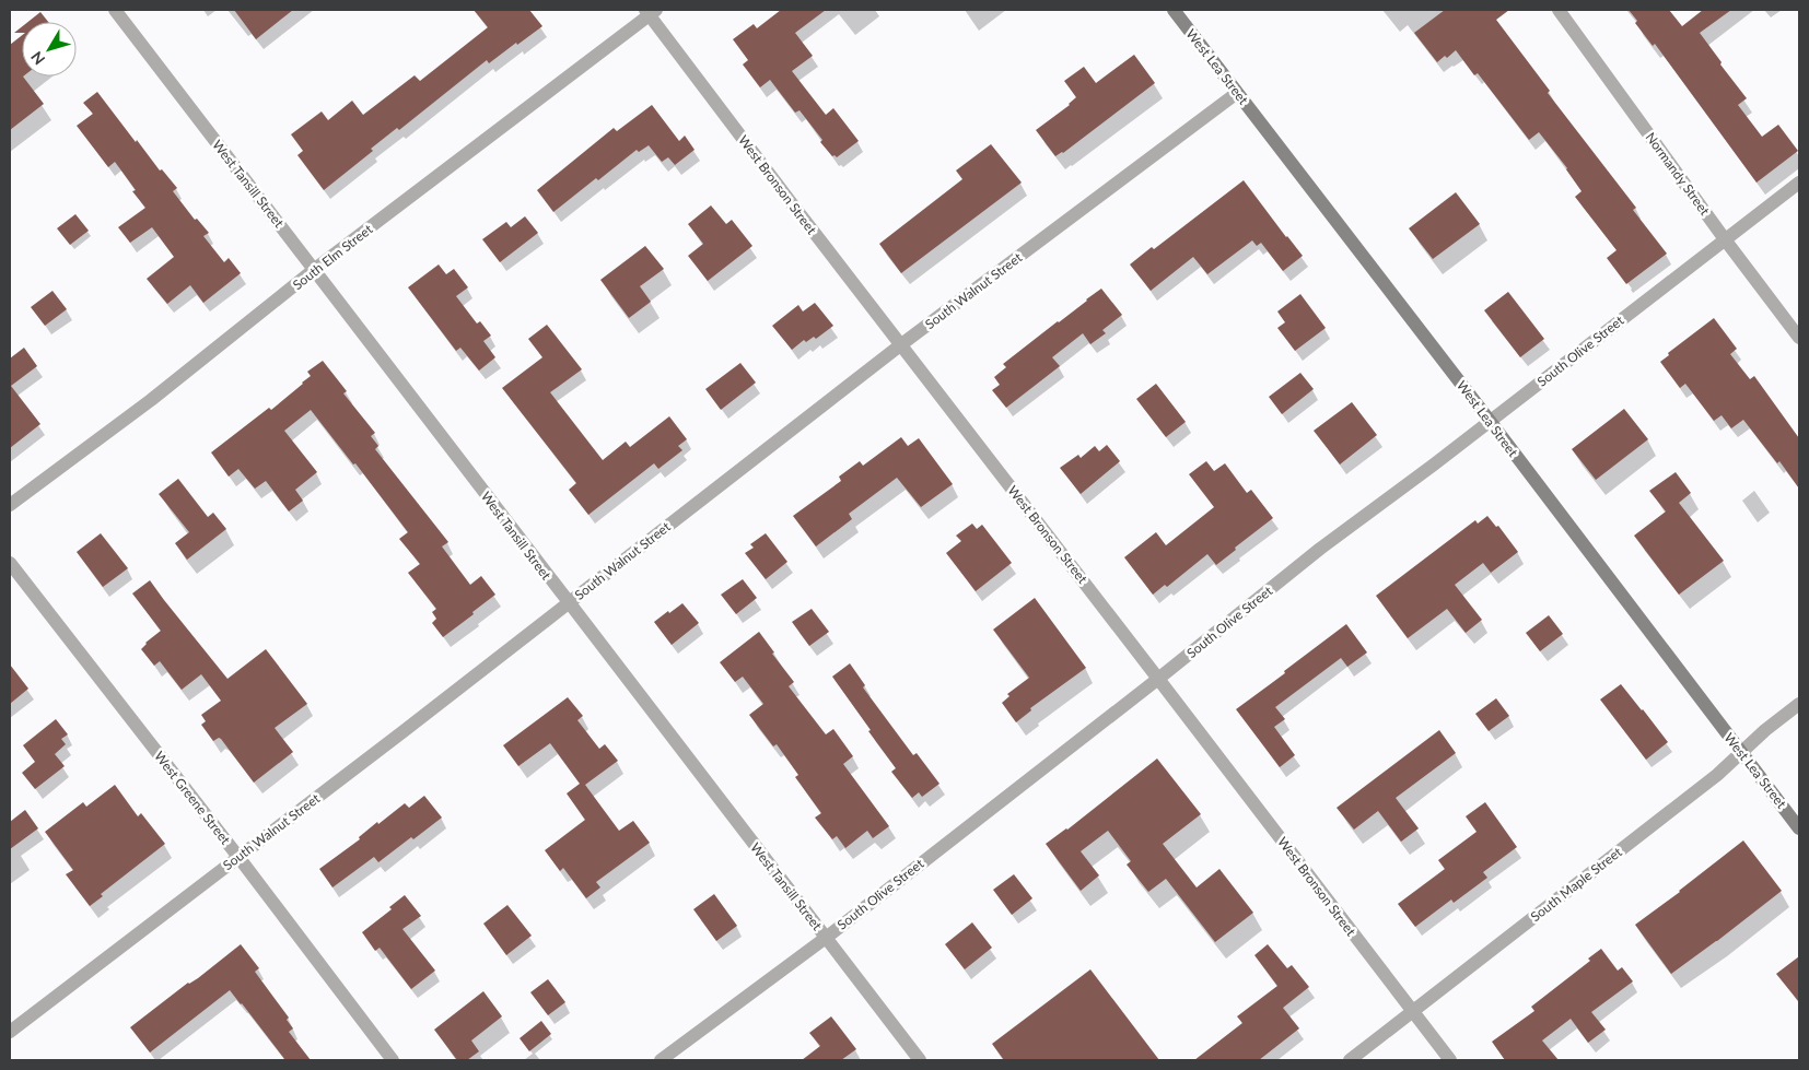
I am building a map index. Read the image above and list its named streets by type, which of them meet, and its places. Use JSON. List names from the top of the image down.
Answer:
{
  "streets": {
    "main road": ["West Lea Street"],
    "street": [
      "Normandy Street",
      "West Tansill Street",
      "West Bronson Street",
      "South Elm Street",
      "South Walnut Street",
      "South Olive Street",
      "West Greene Street",
      "South Maple Street"
    ]
  },
  "crossings": [
    ["West Lea Street", "South Walnut Street"],
    ["West Lea Street", "South Olive Street"],
    ["West Lea Street", "South Maple Street"],
    ["Normandy Street", "South Olive Street"],
    ["West Tansill Street", "South Elm Street"],
    ["West Tansill Street", "South Walnut Street"],
    ["West Tansill Street", "South Olive Street"],
    ["West Bronson Street", "South Elm Street"],
    ["West Bronson Street", "South Walnut Street"],
    ["West Bronson Street", "South Olive Street"],
    ["West Bronson Street", "South Maple Street"],
    ["South Walnut Street", "West Greene Street"]
  ],
  "north": "bottom left"
}
